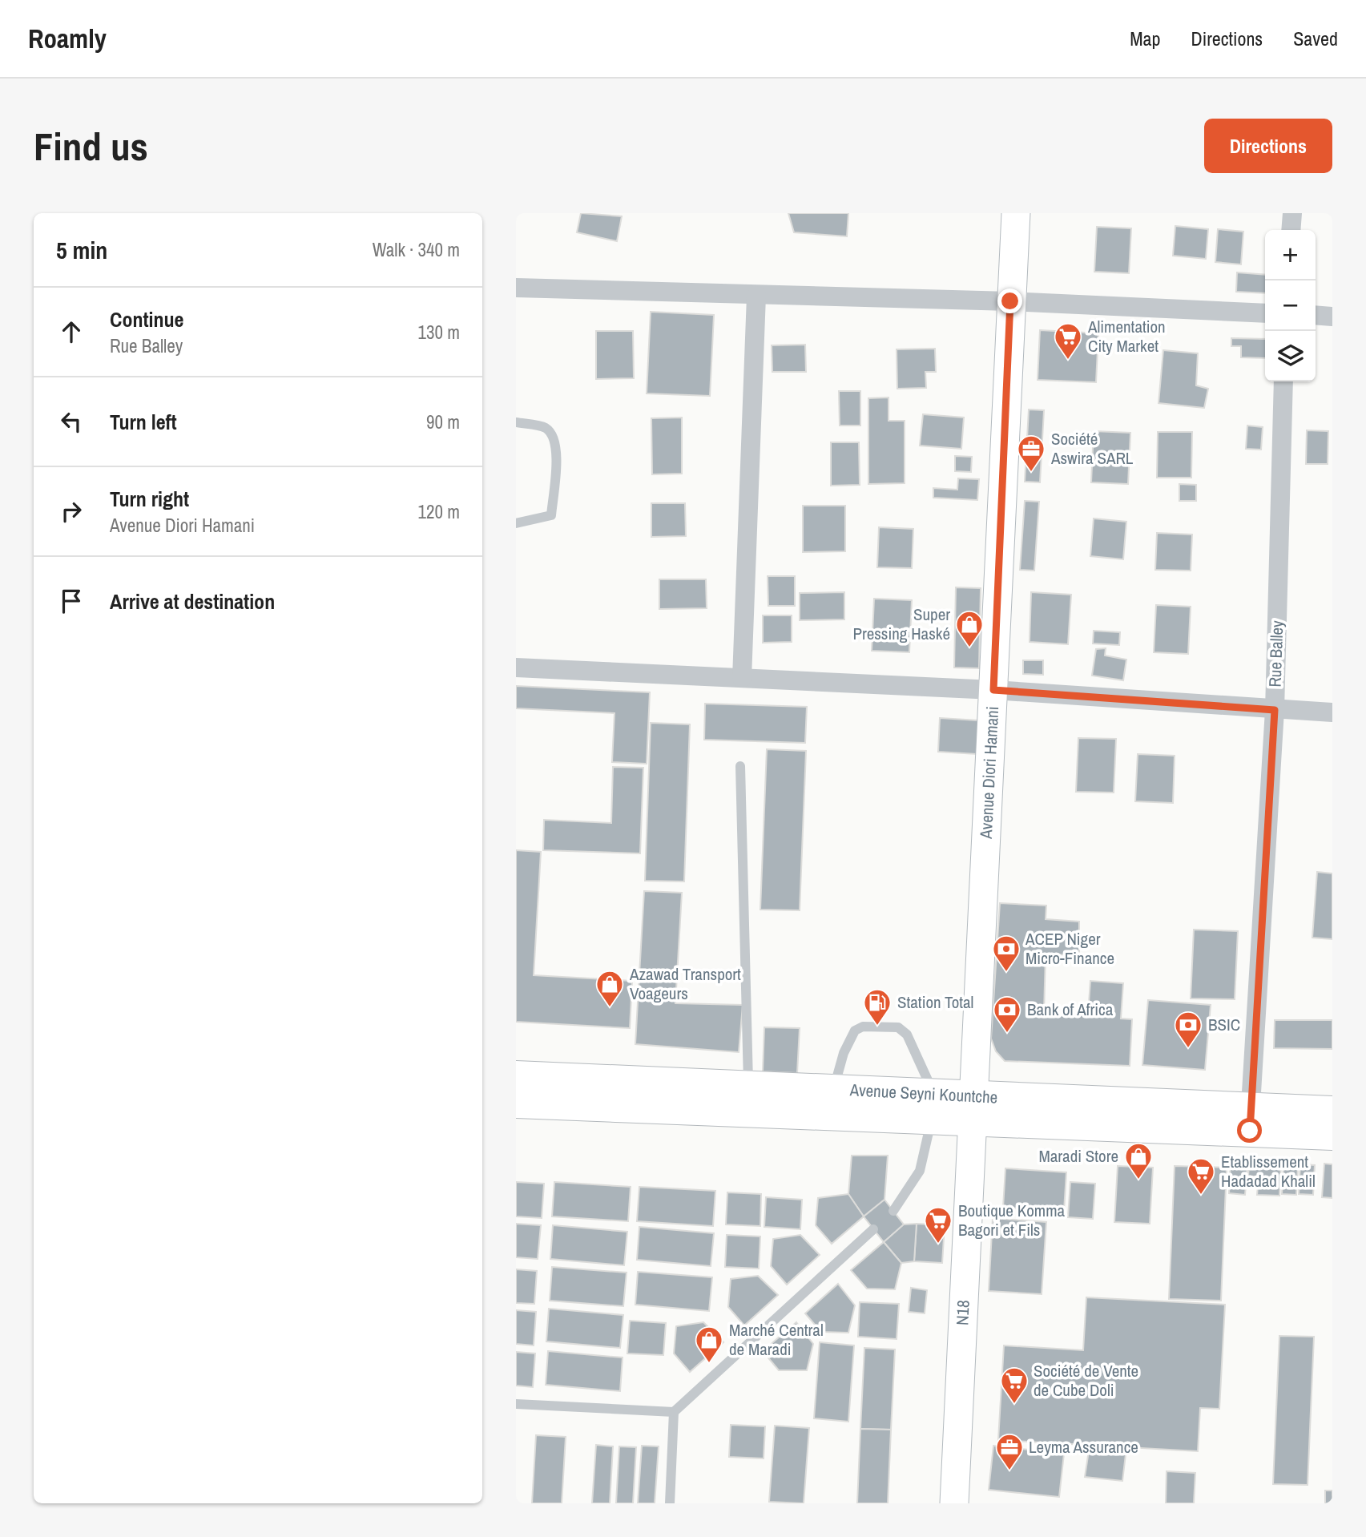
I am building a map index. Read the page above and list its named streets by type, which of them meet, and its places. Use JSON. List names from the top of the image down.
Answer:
{
  "streets": {
    "highway": ["Avenue Seyni Kountche"],
    "main road": ["Avenue Diori Hamani", "N18"],
    "street": ["Rue Balley"]
  },
  "crossings": [
    ["Rue Balley", "Avenue Seyni Kountche"],
    ["Avenue Diori Hamani", "Avenue Seyni Kountche"],
    ["Avenue Diori Hamani", "N18"],
    ["Avenue Seyni Kountche", "N18"]
  ],
  "places": {
    "supermarket": [
      "Alimentation City Market",
      "Etablissement Hadadad Khalil",
      "Boutique Komma Bagori et Fils",
      "Société de Vente de Cube Doli"
    ],
    "office": ["Société Aswira SARL", "Leyma Assurance"],
    "shop": [
      "Super Pressing Haské",
      "Azawad Transport Voageurs",
      "Maradi Store",
      "Marché Central de Maradi"
    ],
    "bank": ["ACEP Niger Micro-Finance", "Bank of Africa", "BSIC"],
    "fuel station": ["Station Total"]
  },
  "page": {
    "header": "Roamly",
    "nav": ["Map", "Directions", "Saved"],
    "buttons": "Directions",
    "title": "Find us",
    "heading": ["5 min", "Walk · 340 m"],
    "map_buttons": ["+", "−"],
    "list": [
      ["Continue", "Rue Balley", "130 m"],
      ["Turn left", "90 m"],
      ["Turn right", "Avenue Diori Hamani", "120 m"],
      "Arrive at destination"
    ]
  }
}
